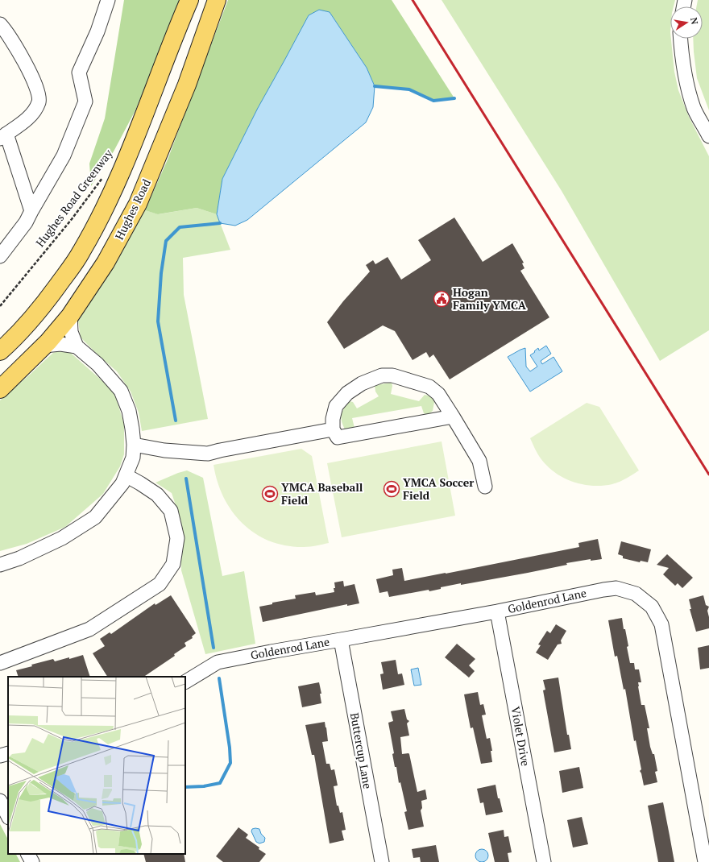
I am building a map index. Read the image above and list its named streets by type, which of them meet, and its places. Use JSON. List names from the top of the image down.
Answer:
{
  "streets": {
    "main road": ["Hughes Road"],
    "street": ["Goldenrod Lane", "Violet Drive", "Buttercup Lane"],
    "path": ["Hughes Road Greenway"]
  },
  "crossings": [
    ["Goldenrod Lane", "Violet Drive"],
    ["Goldenrod Lane", "Buttercup Lane"]
  ],
  "places": {
    "public building": ["Hogan Family YMCA"],
    "sports": ["YMCA Soccer Field", "YMCA Baseball Field"]
  },
  "north": "right"
}
